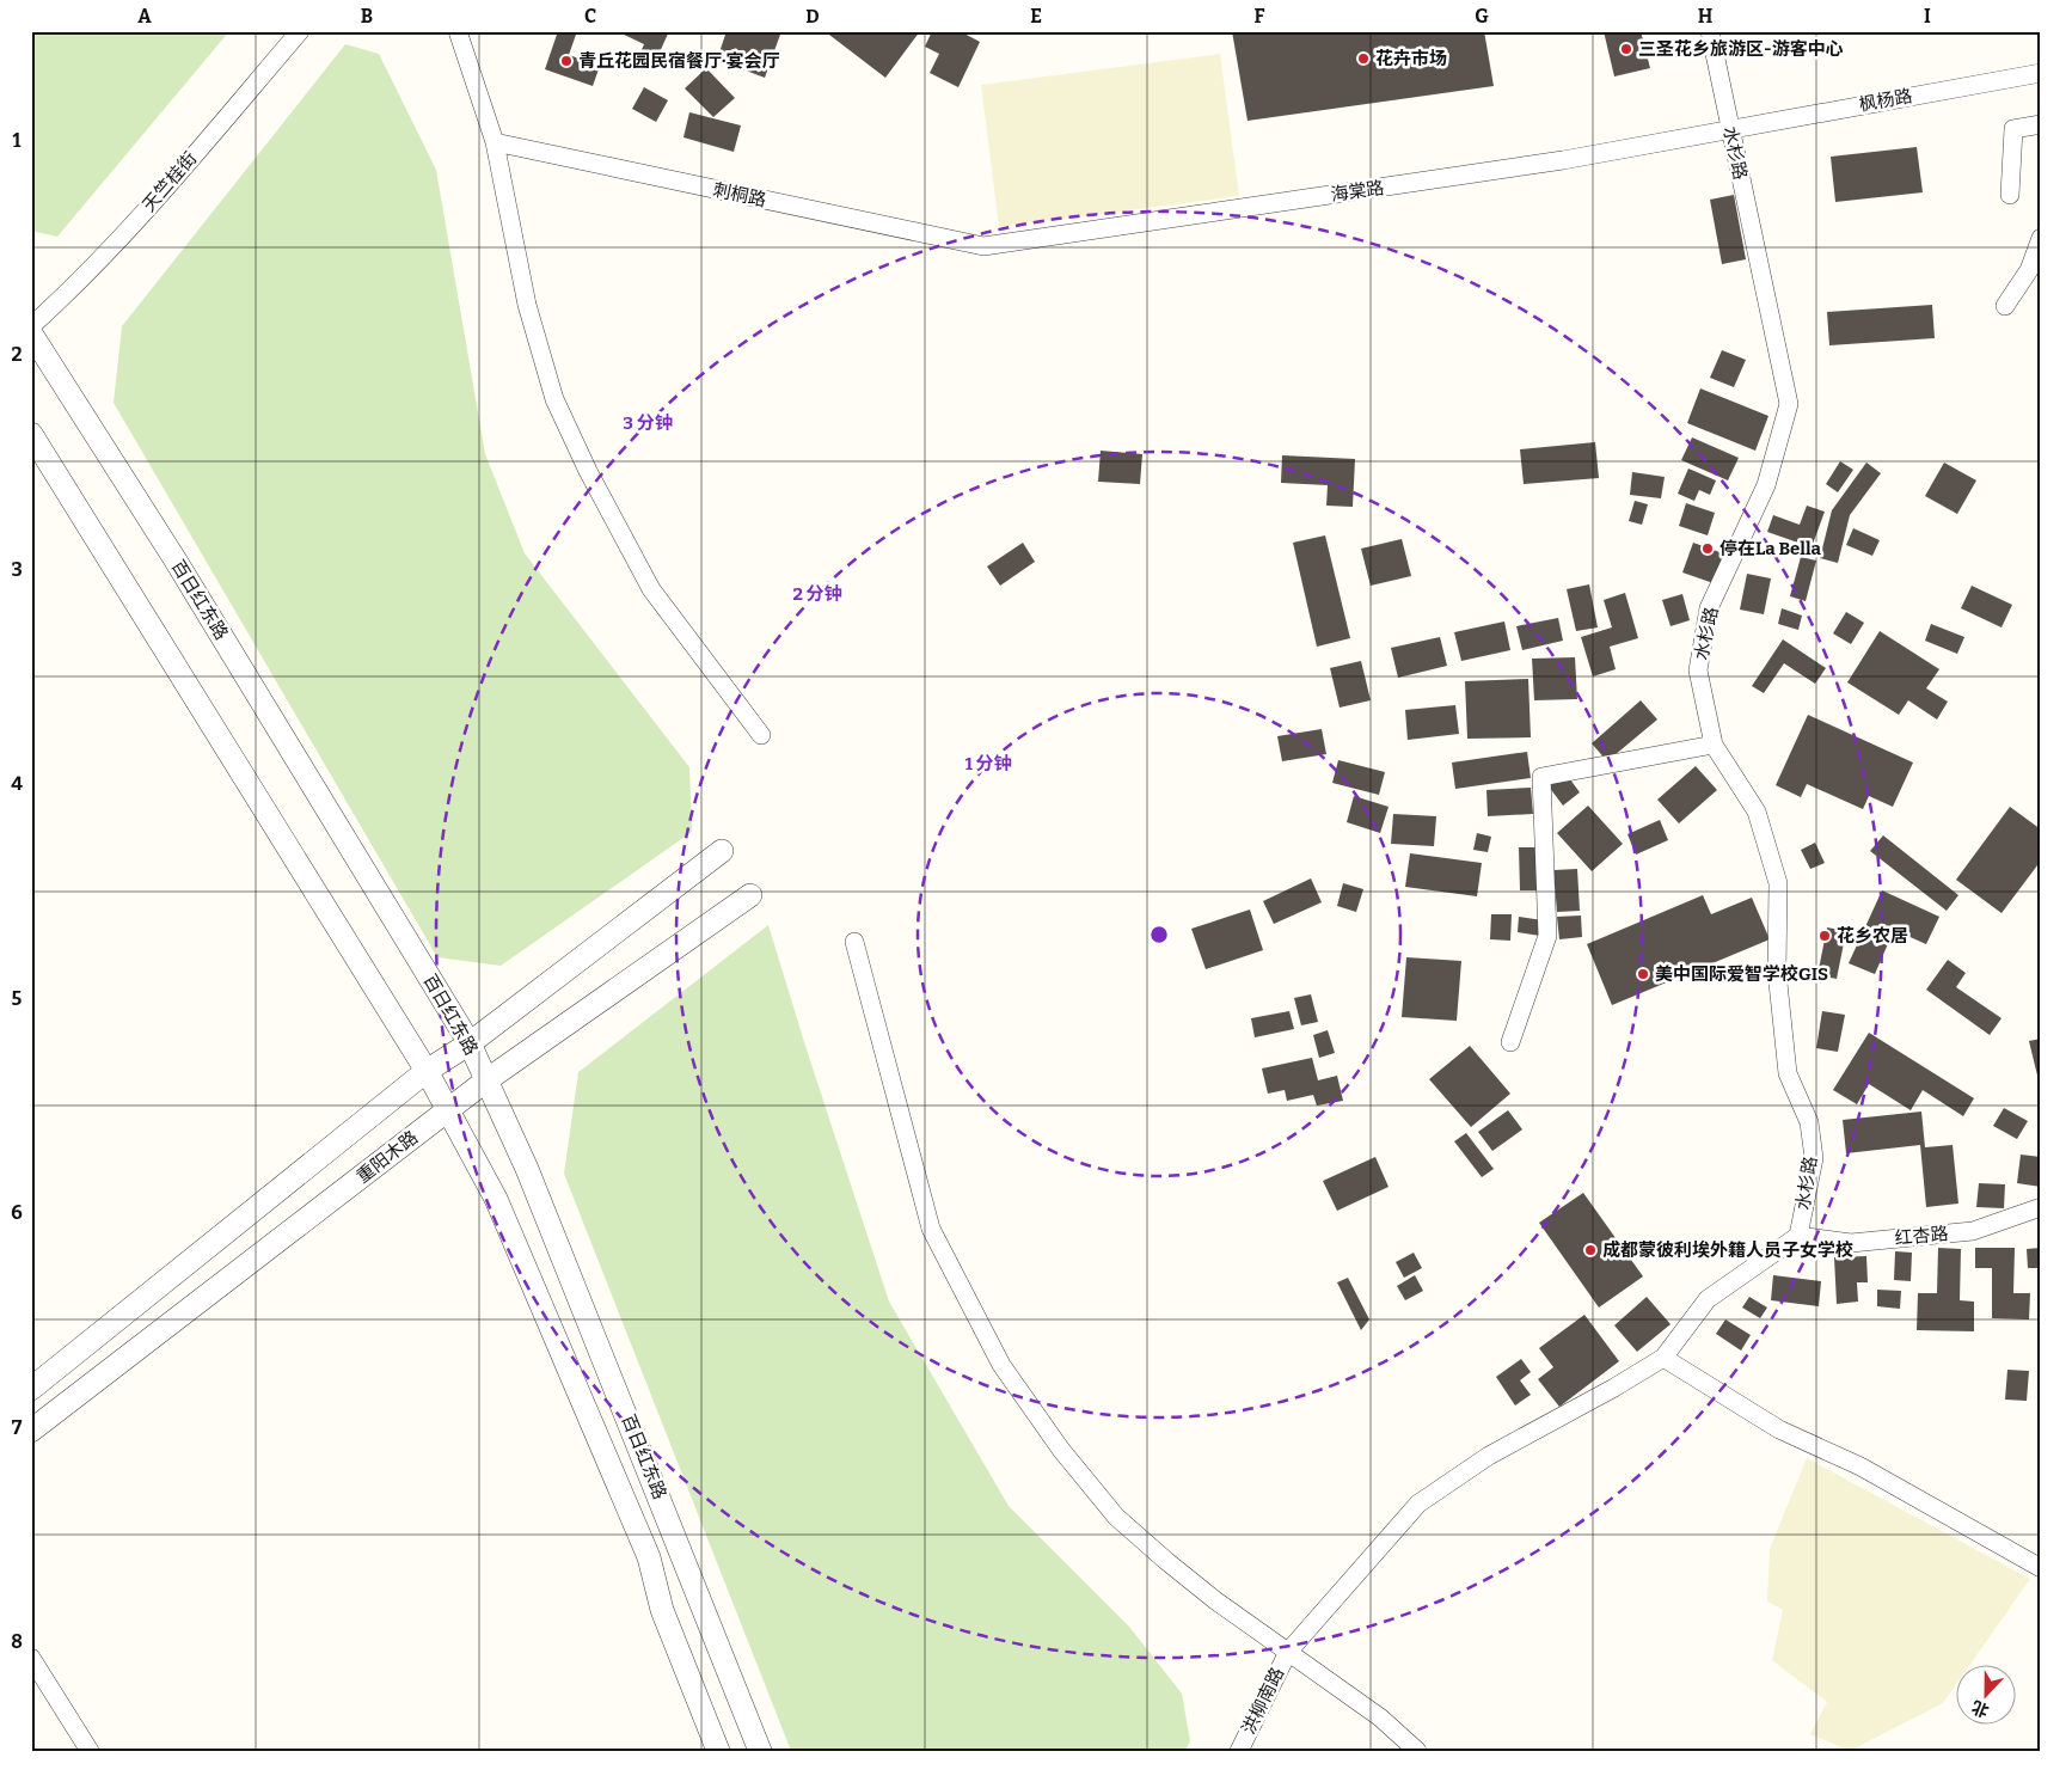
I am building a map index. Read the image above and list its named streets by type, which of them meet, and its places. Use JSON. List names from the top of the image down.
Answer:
{
  "streets": {
    "street": [
      "枫杨路",
      "水杉路",
      "天竺桂街",
      "海棠路",
      "刺桐路",
      "百日红东路",
      "重阳木路",
      "红杏路",
      "洪柳南路"
    ]
  },
  "crossings": [
    ["枫杨路", "水杉路"],
    ["枫杨路", "海棠路"],
    ["水杉路", "海棠路"],
    ["水杉路", "红杏路"],
    ["海棠路", "刺桐路"],
    ["百日红东路", "重阳木路"]
  ],
  "places": [
    "三圣花乡旅游区-游客中心",
    "花卉市场",
    "青丘花园民宿餐厅·宴会厅",
    "停在La Bella",
    "花乡农居",
    "美中国际爱智学校GIS",
    "成都蒙彼利埃外籍人员子女学校"
  ],
  "north": "bottom",
  "grid": {
    "columns": [
      "A",
      "B",
      "C",
      "D",
      "E",
      "F",
      "G",
      "H",
      "I"
    ],
    "rows": [
      "1",
      "2",
      "3",
      "4",
      "5",
      "6",
      "7",
      "8"
    ]
  },
  "rings": ["3 分钟", "2 分钟", "1 分钟"]
}
